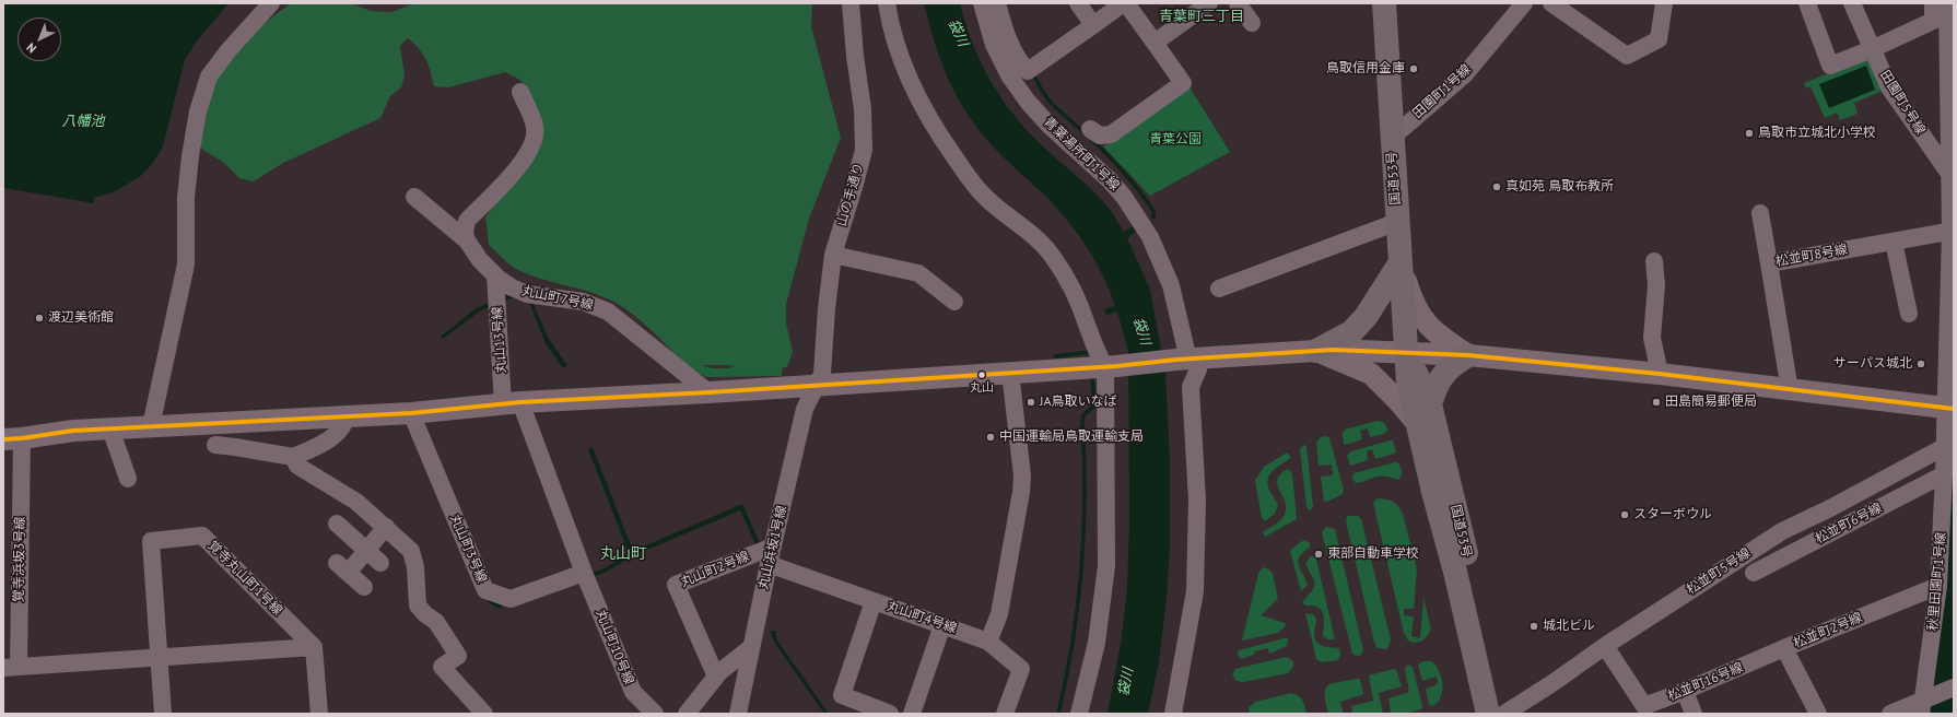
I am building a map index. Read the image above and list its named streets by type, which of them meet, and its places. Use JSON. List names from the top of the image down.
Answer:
{
  "streets": {
    "highway": ["国道53号"],
    "street": [
      "田園町1号線",
      "田園町5号線",
      "青葉湯所町1号線",
      "山の手通り",
      "松並町8号線",
      "丸山町7号線",
      "丸山13号線",
      "松並町6号線",
      "丸山浜坂1号線",
      "丸山町3号線",
      "覚寺浜坂3号線",
      "丸山町2号線",
      "松並町5号線",
      "覚寺丸山町1号線",
      "秋里田園町1号線",
      "丸山町4号線",
      "松並町2号線",
      "丸山町10号線",
      "松並町16号線"
    ]
  },
  "crossings": [
    ["田園町1号線", "国道53号"],
    ["田園町5号線", "秋里田園町1号線"],
    ["国道53号", "松並町5号線"],
    ["山の手通り", "丸山浜坂1号線"],
    ["松並町8号線", "秋里田園町1号線"],
    ["丸山町7号線", "丸山13号線"],
    ["松並町6号線", "秋里田園町1号線"],
    ["丸山浜坂1号線", "丸山町2号線"],
    ["丸山浜坂1号線", "丸山町4号線"],
    ["丸山町3号線", "丸山町10号線"],
    ["松並町5号線", "秋里田園町1号線"],
    ["松並町5号線", "松並町16号線"],
    ["秋里田園町1号線", "松並町2号線"],
    ["松並町2号線", "松並町16号線"]
  ],
  "districts": ["青葉町三丁目", "丸山町"],
  "water": ["袋川", "八幡池"],
  "parks": ["青葉公園"],
  "places": [
    "鳥取信用金庫",
    "鳥取市立城北小学校",
    "真如苑 鳥取布教所",
    "渡辺美術館",
    "サーパス城北",
    "丸山",
    "JA鳥取いなば",
    "田島簡易郵便局",
    "中国運輸局鳥取運輸支局",
    "スターボウル",
    "東部自動車学校",
    "城北ビル"
  ],
  "north": "bottom left"
}
